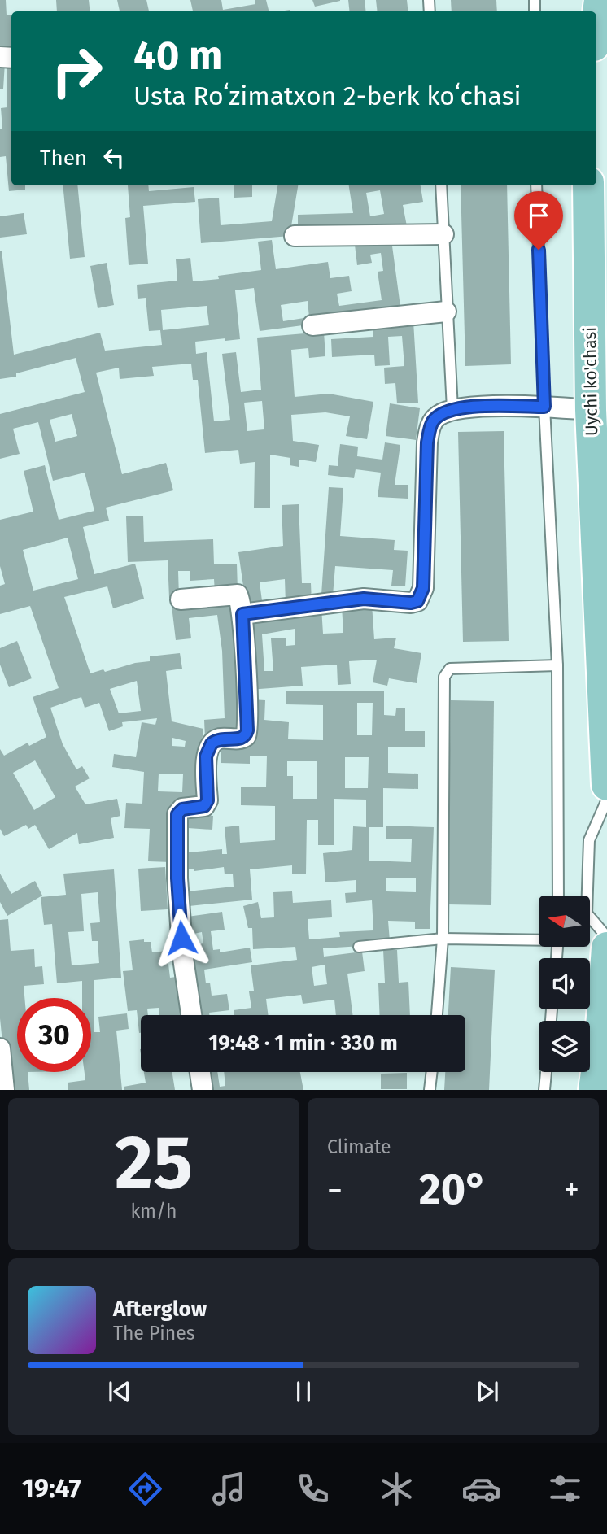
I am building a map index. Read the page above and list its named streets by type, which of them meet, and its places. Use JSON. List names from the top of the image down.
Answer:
{
  "streets": {
    "main road": ["Uychi ko'chasi"]
  },
  "north": "left",
  "page": {
    "turn": ["40 m", "Usta Roʻzimatxon 2-berk koʻchasi"],
    "then": "Then",
    "limit": "30",
    "trip": "19:48 · 1 min · 330 m",
    "tile": [
      ["25", "km/h"],
      "Climate"
    ],
    "heat": ["−", "20°", "+"],
    "song": ["Afterglow", "The Pines"],
    "tabs": "19:47"
  }
}
